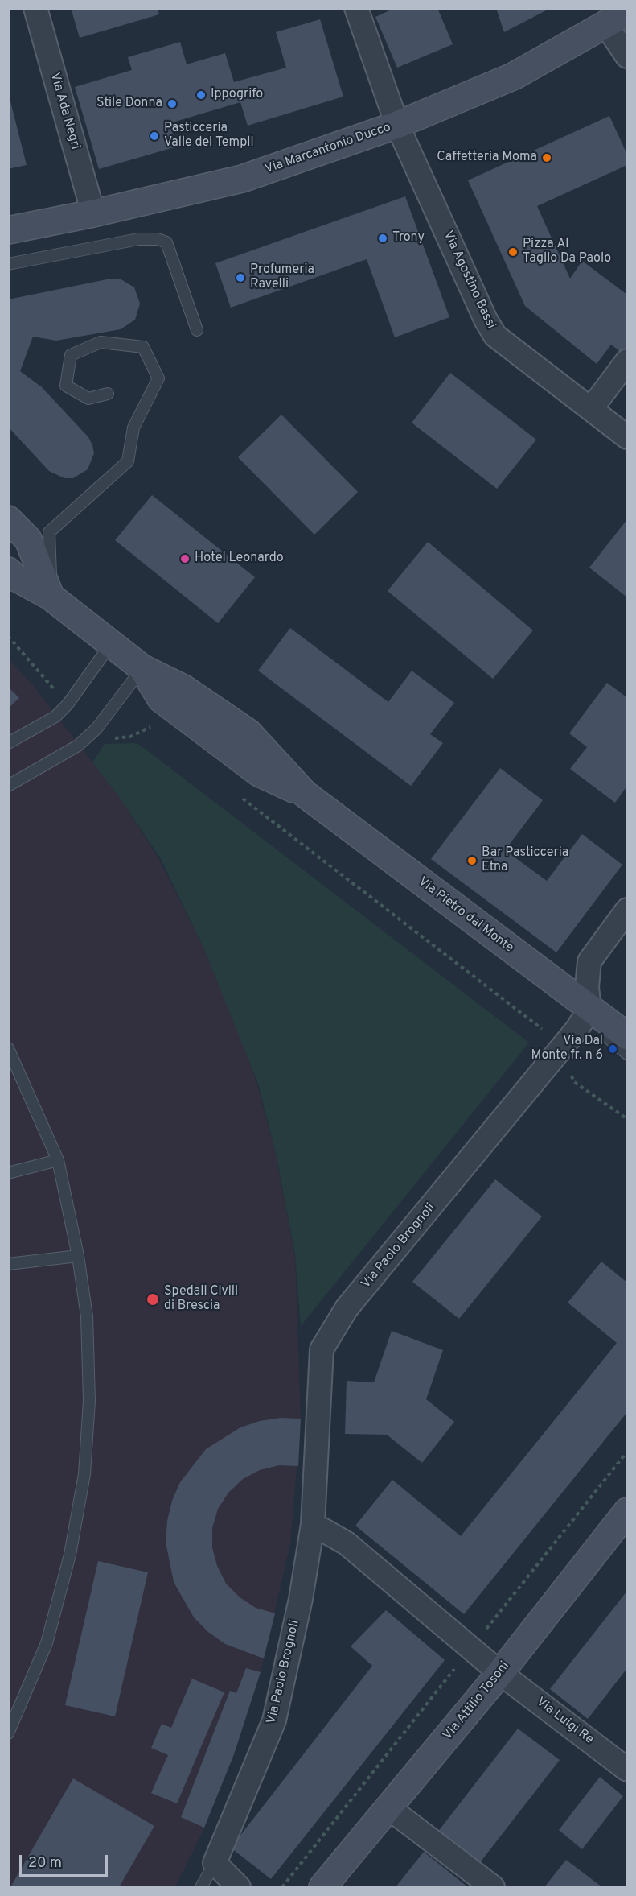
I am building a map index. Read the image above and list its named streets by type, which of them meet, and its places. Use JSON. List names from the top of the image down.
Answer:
{
  "streets": {
    "street": [
      "Via Ada Negri",
      "Via Marcantonio Ducco",
      "Via Agostino Bassi",
      "Via Pietro dal Monte",
      "Via Paolo Brognoli",
      "Via Attilio Tosoni",
      "Via Luigi Re"
    ]
  },
  "crossings": [
    ["Via Ada Negri", "Via Marcantonio Ducco"],
    ["Via Marcantonio Ducco", "Via Agostino Bassi"],
    ["Via Pietro dal Monte", "Via Paolo Brognoli"],
    ["Via Attilio Tosoni", "Via Luigi Re"]
  ],
  "places": [
    "Ippogrifo",
    "Stile Donna",
    "Pasticceria Valle dei Templi",
    "Caffetteria Moma",
    "Trony",
    "Pizza Al Taglio Da Paolo",
    "Profumeria Ravelli",
    "Hotel Leonardo",
    "Bar Pasticceria Etna",
    "Via Dal Monte fr. n 6",
    "Spedali Civili di Brescia"
  ],
  "scale_bar": "20 m"
}
